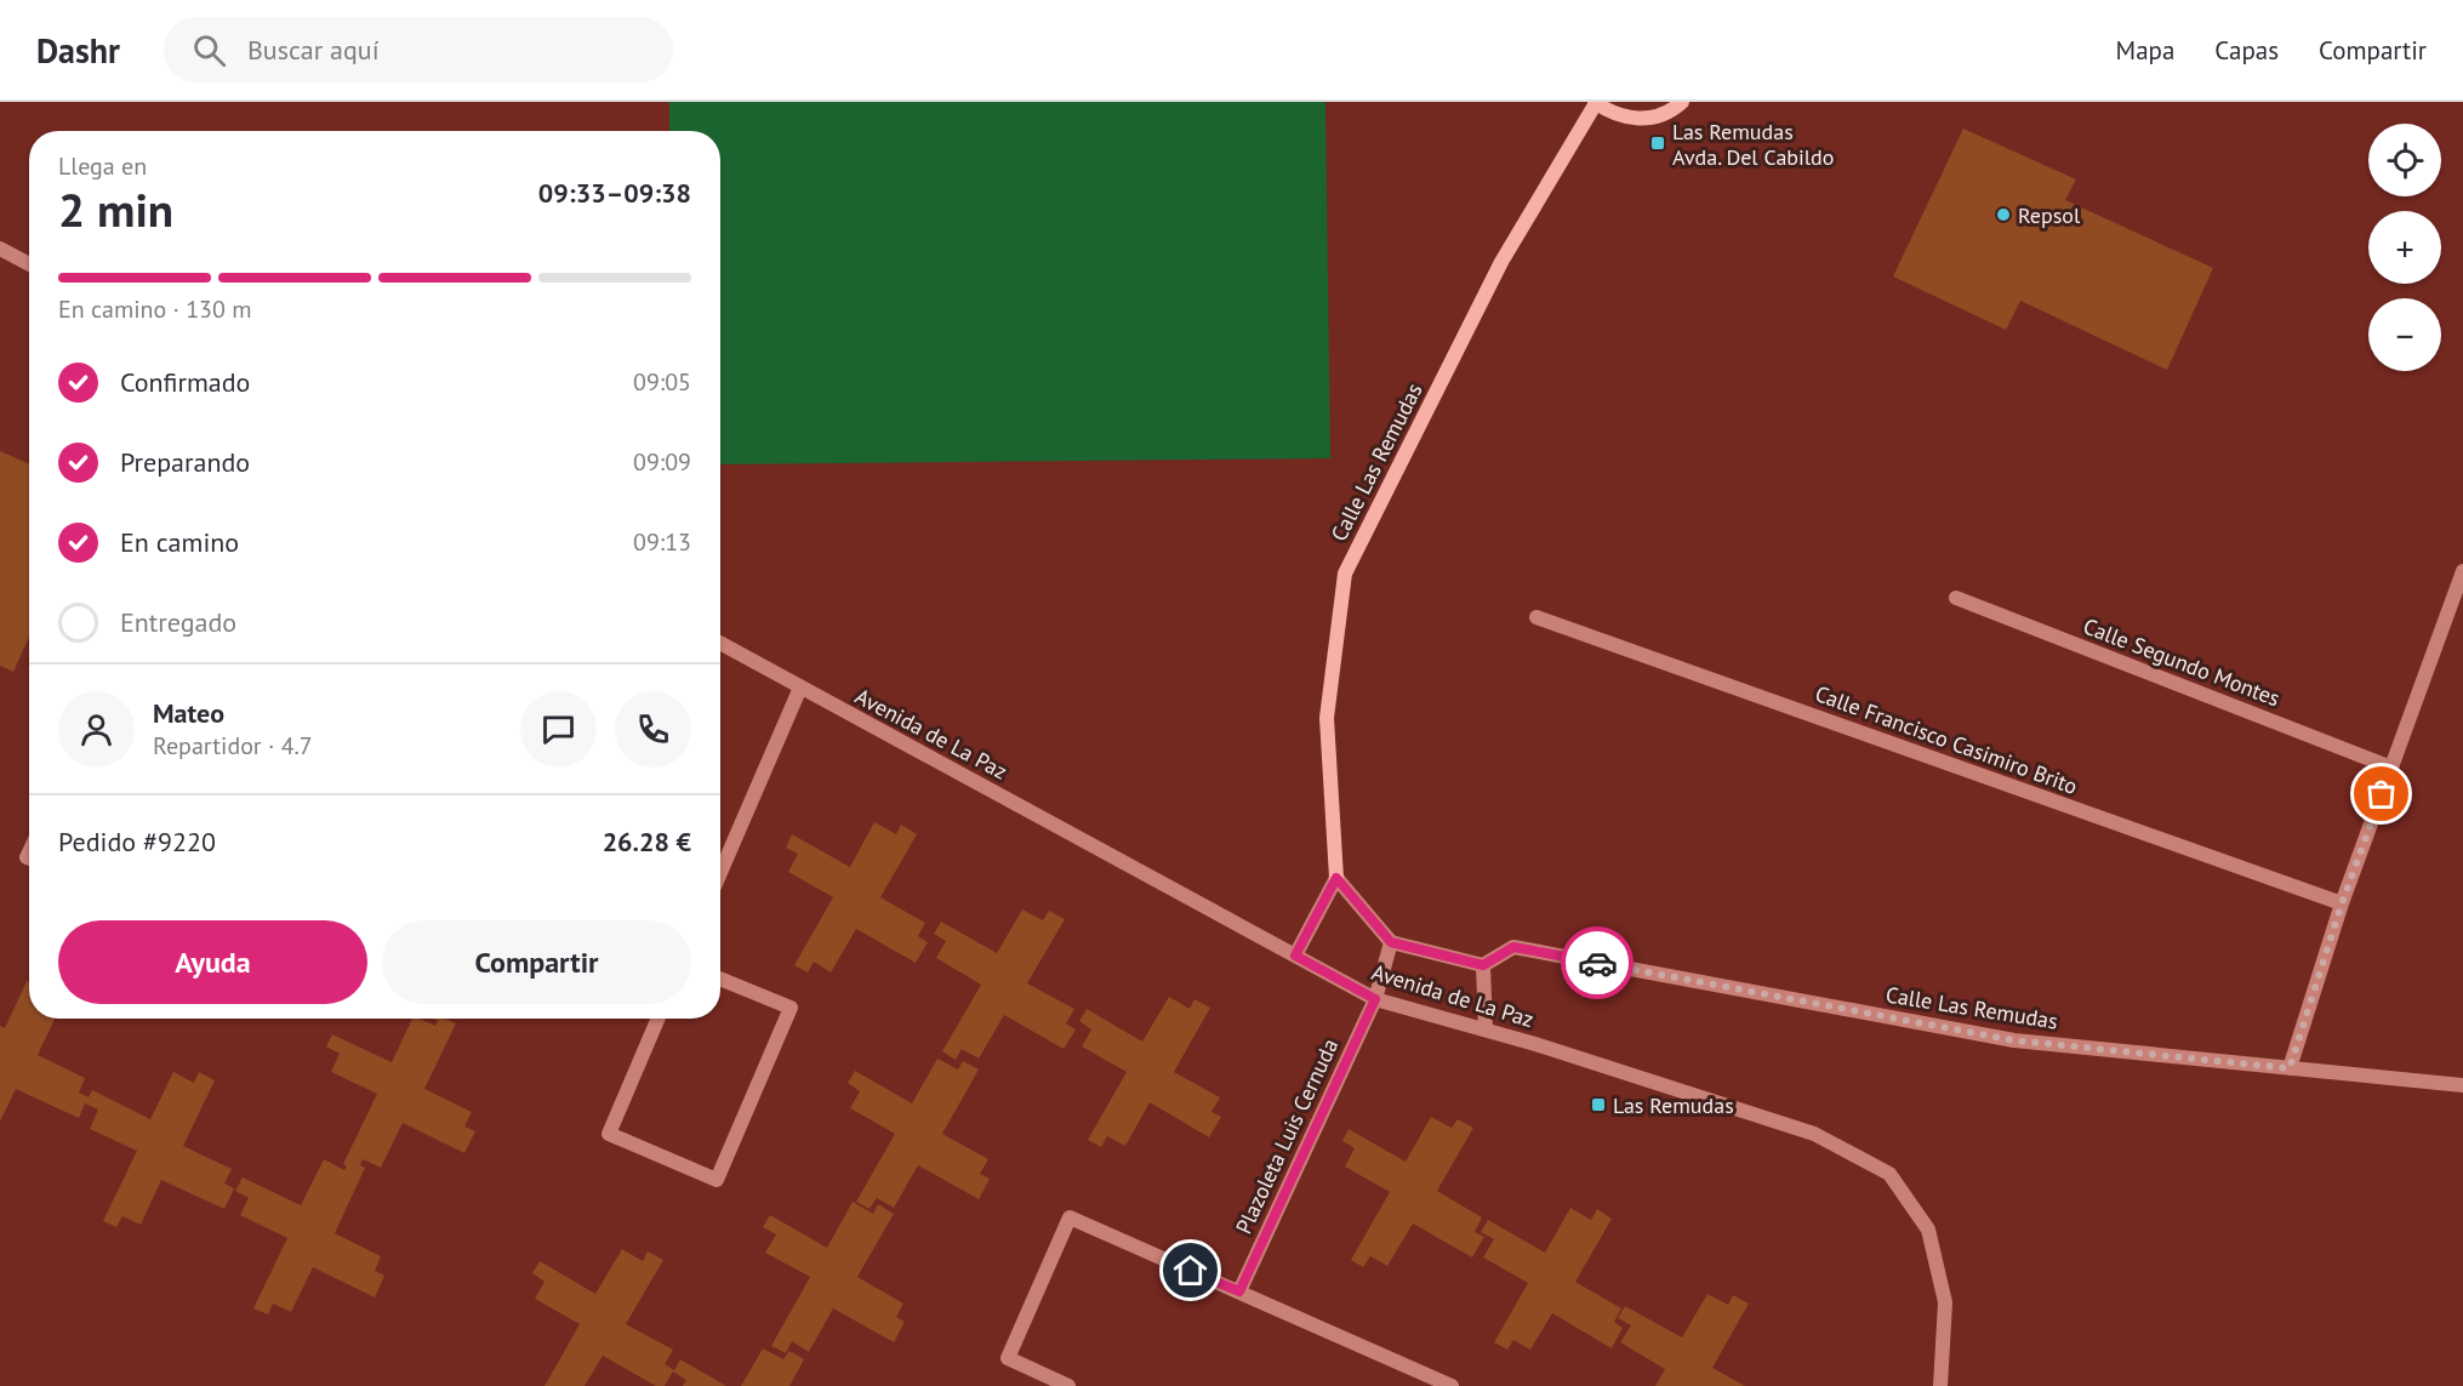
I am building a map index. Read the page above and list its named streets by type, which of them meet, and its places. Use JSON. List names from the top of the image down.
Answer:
{
  "streets": {
    "street": [
      "Calle Las Remudas",
      "Calle Segundo Montes",
      "Avenida de La Paz",
      "Calle Francisco Casimiro Brito",
      "Plazoleta Luis Cernuda"
    ]
  },
  "crossings": [
    ["Avenida de La Paz", "Plazoleta Luis Cernuda"]
  ],
  "places": {
    "transit": ["Las Remudas Avda. Del Cabildo", "Las Remudas"],
    "other": ["Repsol"]
  },
  "page": {
    "header": "Dashr",
    "search": "Buscar aquí",
    "nav": ["Mapa", "Capas", "Compartir"],
    "map_buttons": ["+", "−"],
    "heading": ["2 min", "Llega en", "09:33–09:38"],
    "panel": [
      "Mateo",
      "Repartidor · 4.7",
      "Pedido #9220",
      "26.28 €"
    ],
    "bar": "En camino · 130 m",
    "list": [
      ["Confirmado", "09:05"],
      ["Preparando", "09:09"],
      ["En camino", "09:13"],
      "Entregado"
    ],
    "buttons": ["Ayuda", "Compartir"]
  }
}
